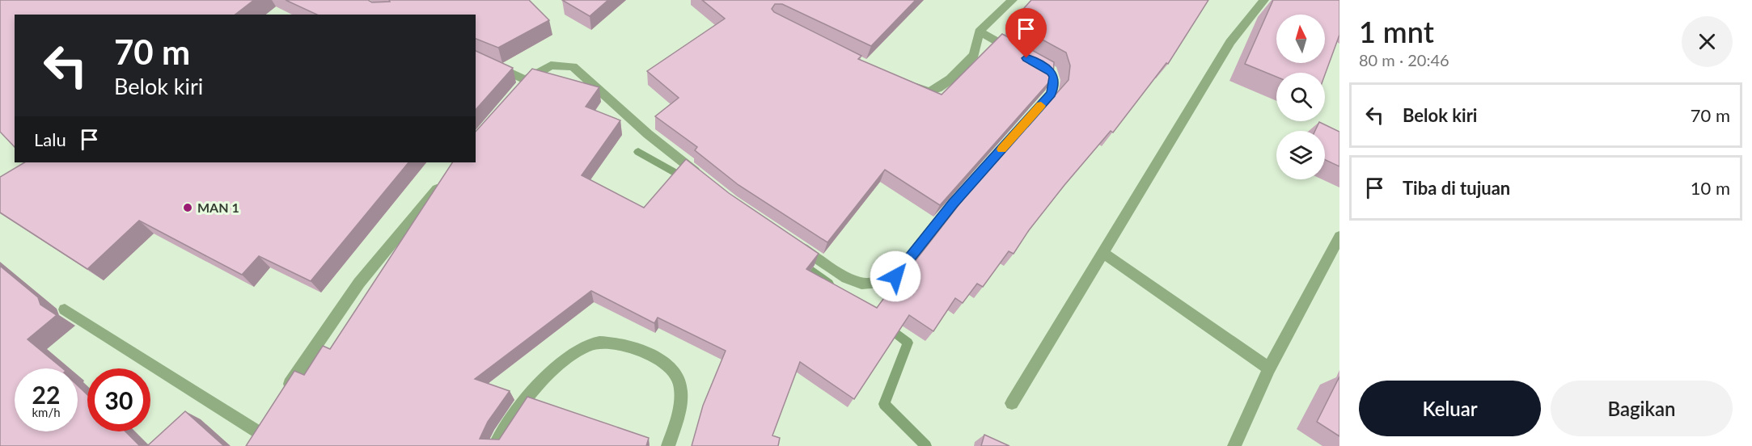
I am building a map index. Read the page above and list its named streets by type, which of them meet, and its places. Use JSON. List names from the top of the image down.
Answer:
{
  "places": ["MAN 1"],
  "north": "top",
  "page": {
    "heading": ["1 mnt", "80 m · 20:46"],
    "turn": ["70 m", "Belok kiri"],
    "list": [
      {
        "name": "Belok kiri",
        "value": "70 m"
      },
      {
        "name": "Tiba di tujuan",
        "value": "10 m"
      }
    ],
    "then": "Lalu",
    "speed": "22 km/h",
    "limit": "30",
    "buttons": ["Keluar", "Bagikan"]
  }
}
